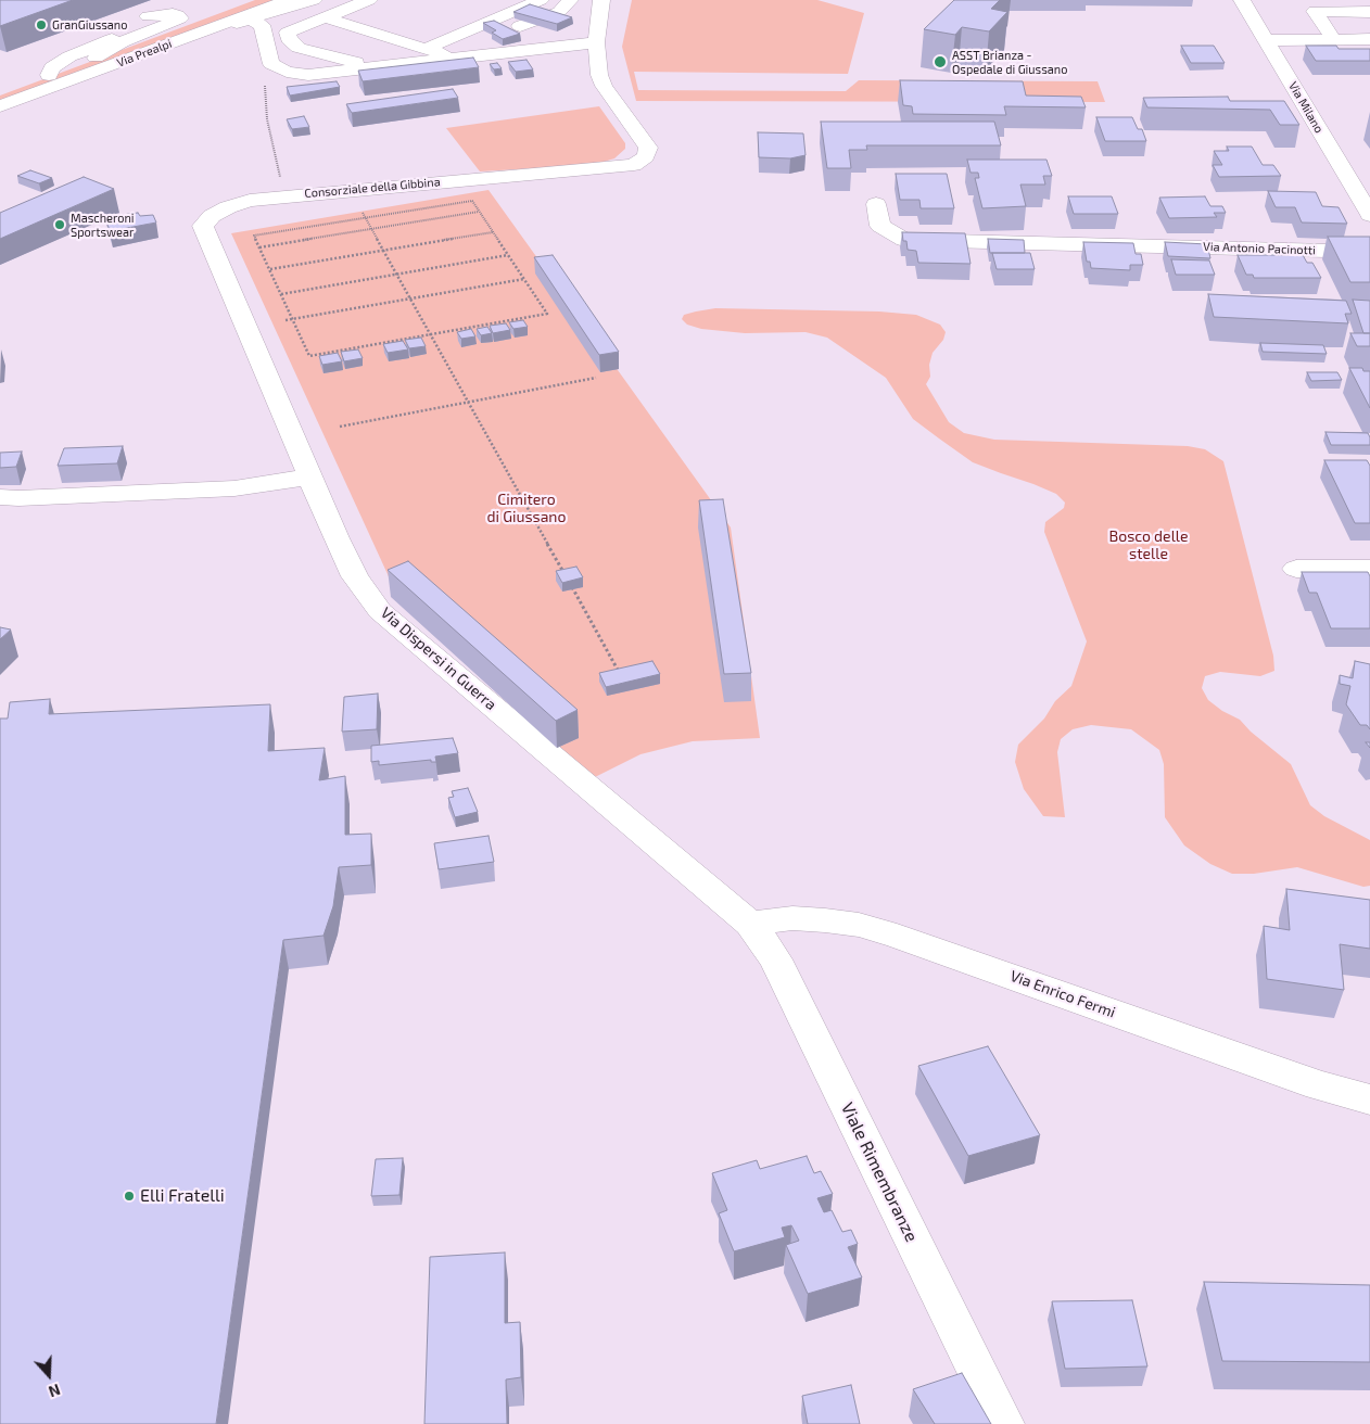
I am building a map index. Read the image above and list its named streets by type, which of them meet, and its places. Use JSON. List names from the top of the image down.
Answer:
{
  "streets": {
    "street": [
      "Via Prealpi",
      "Via Milano",
      "Consorziale della Gibbina",
      "Via Antonio Pacinotti",
      "Via Dispersi in Guerra",
      "Via Enrico Fermi",
      "Viale Rimembranze"
    ]
  },
  "crossings": [
    ["Consorziale della Gibbina", "Via Dispersi in Guerra"],
    ["Via Dispersi in Guerra", "Via Enrico Fermi"],
    ["Via Dispersi in Guerra", "Viale Rimembranze"],
    ["Via Enrico Fermi", "Viale Rimembranze"]
  ],
  "parks": ["Cimitero di Giussano", "Bosco delle stelle"],
  "places": [
    "GranGiussano",
    "ASST Brianza - Ospedale di Giussano",
    "Mascheroni Sportswear",
    "Elli Fratelli"
  ],
  "north": "bottom"
}
